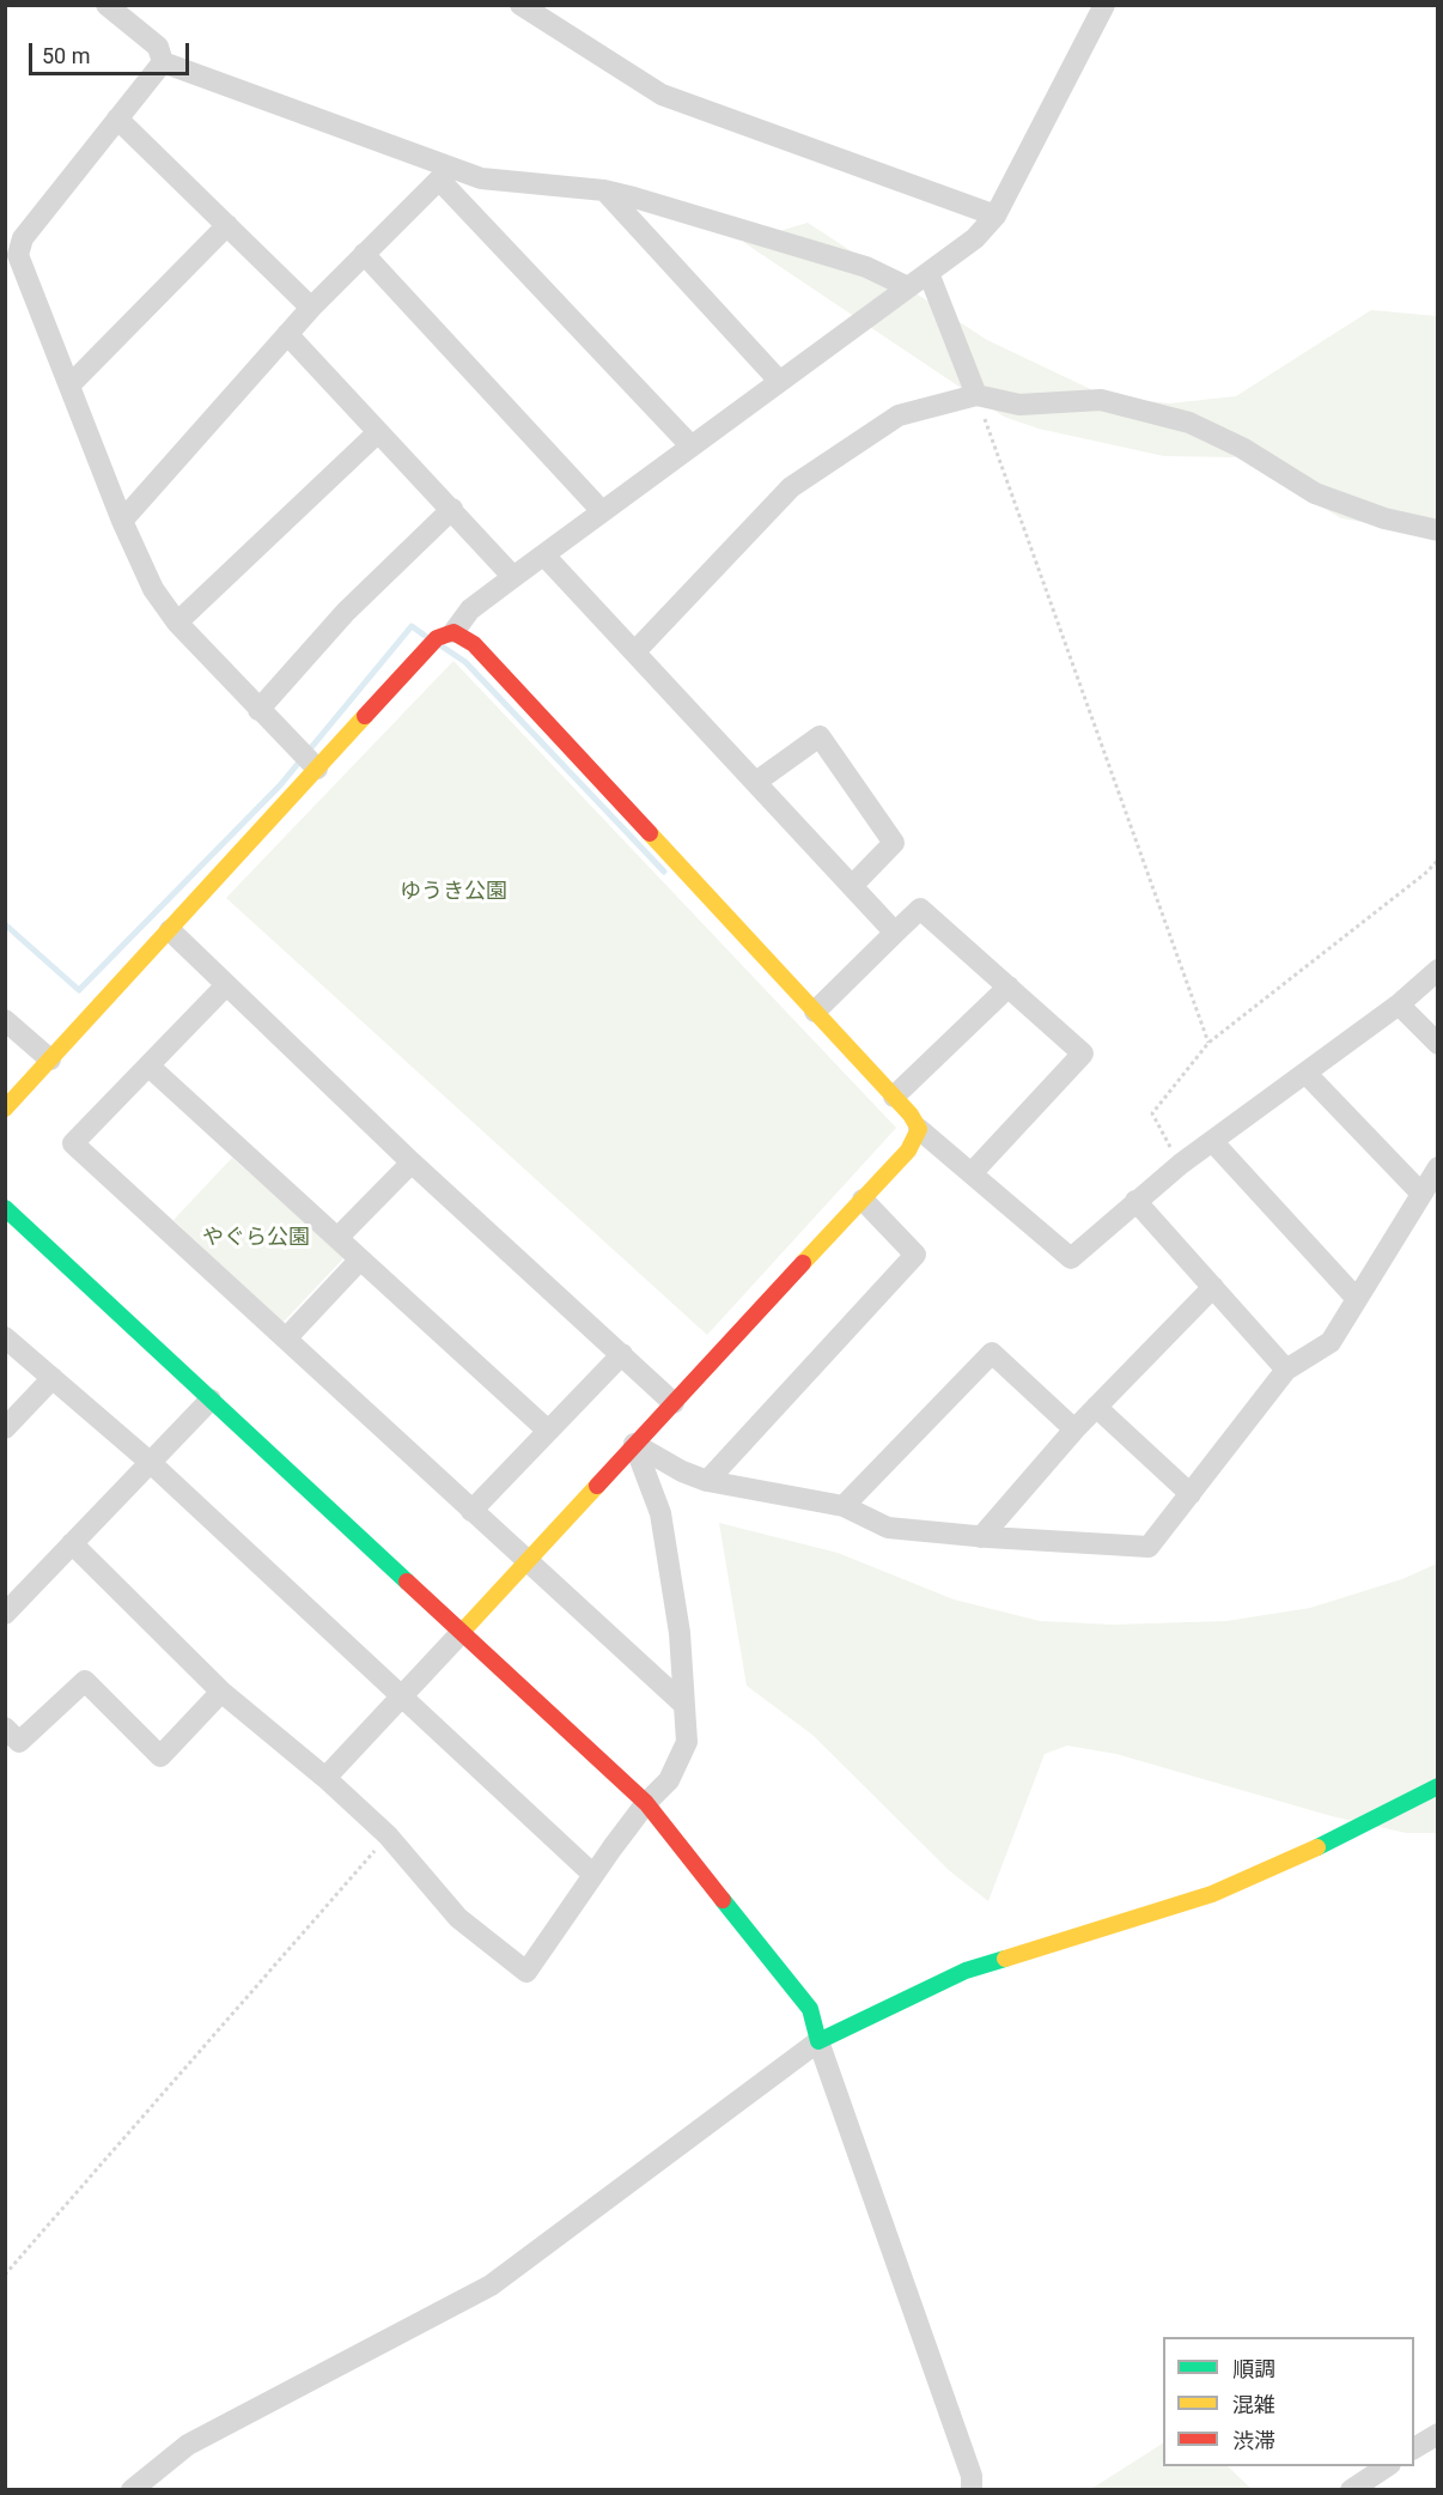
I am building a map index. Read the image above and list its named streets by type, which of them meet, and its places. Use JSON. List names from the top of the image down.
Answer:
{
  "parks": ["ゆうき公園", "やぐら公園"],
  "legend": ["順調", "混雑", "渋滞"],
  "scale_bar": "50 m"
}
